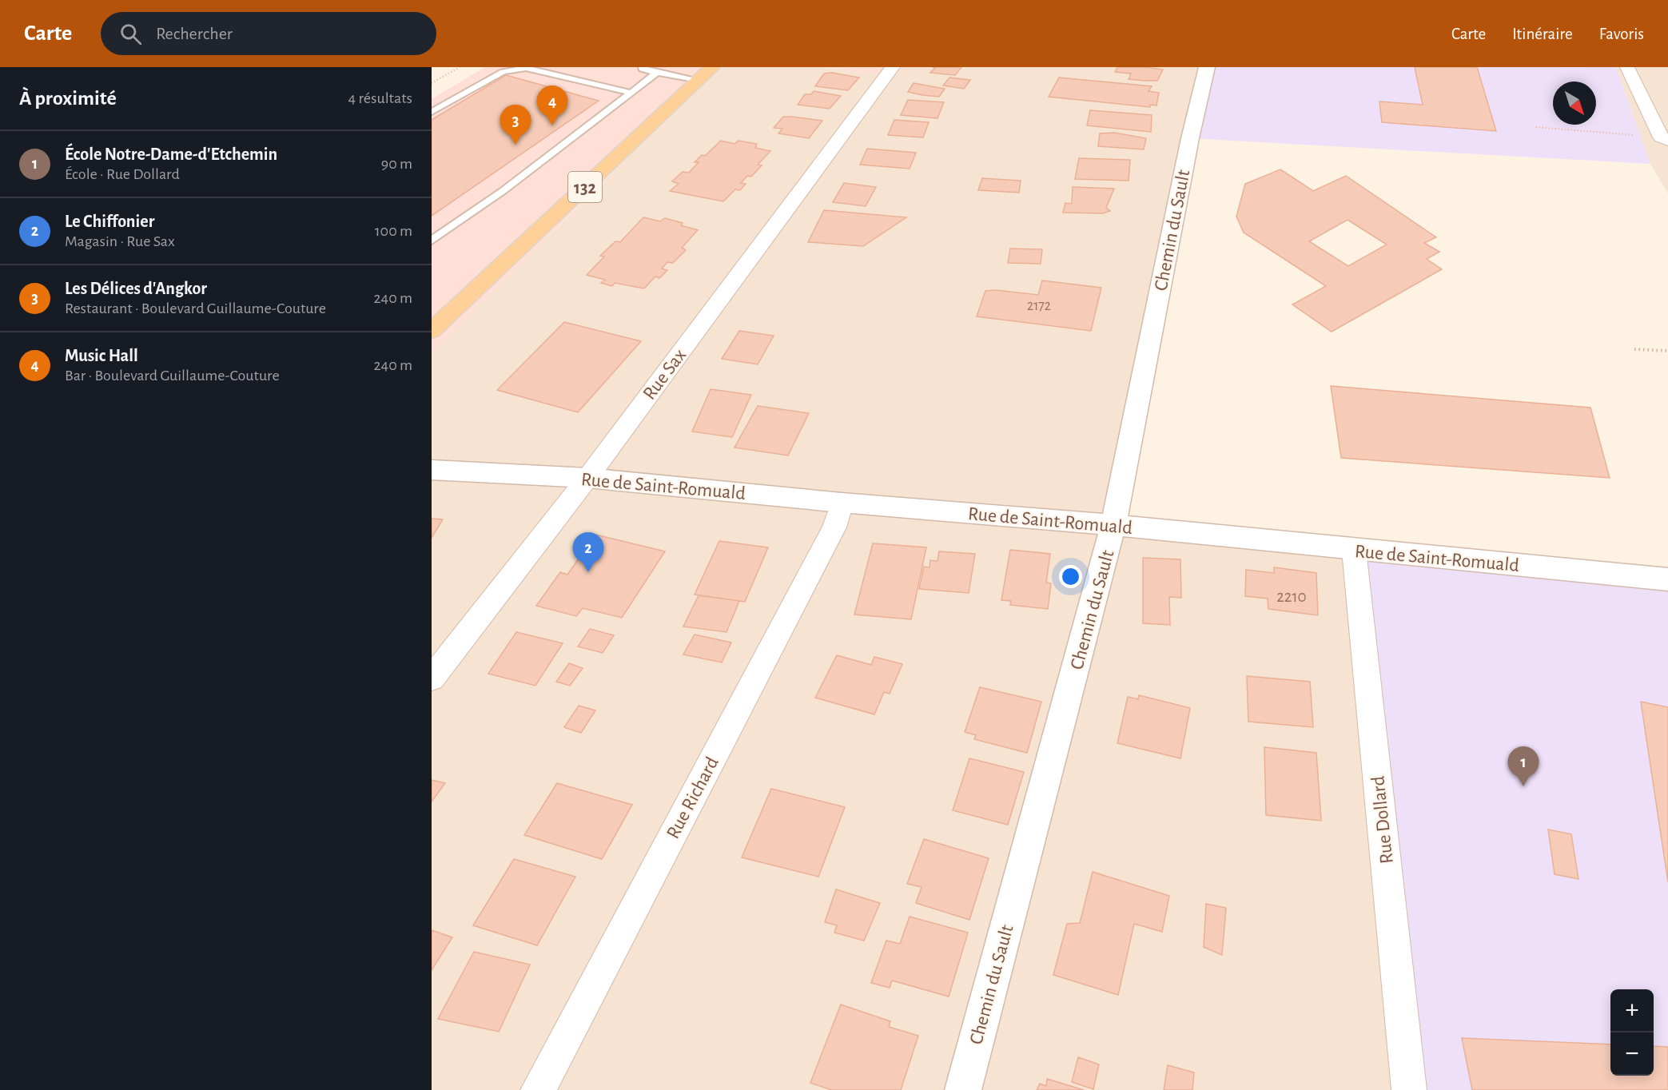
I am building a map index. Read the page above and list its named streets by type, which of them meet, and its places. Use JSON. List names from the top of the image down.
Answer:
{
  "streets": {
    "main road": ["132"],
    "street": [
      "Chemin du Sault",
      "Rue Sax",
      "Rue de Saint-Romuald",
      "Rue Richard",
      "Rue Dollard"
    ]
  },
  "crossings": [
    ["Chemin du Sault", "Rue de Saint-Romuald"],
    ["Rue Sax", "Rue de Saint-Romuald"],
    ["Rue de Saint-Romuald", "Rue Richard"],
    ["Rue de Saint-Romuald", "Rue Dollard"]
  ],
  "house_numbers": ["2172", "2210"],
  "north": "bottom right",
  "page": {
    "header": "Carte",
    "search": "Rechercher",
    "nav": ["Carte", "Itinéraire", "Favoris"],
    "heading": ["À proximité", "4 résultats"],
    "pins": [
      "4",
      "3",
      "2",
      "1"
    ],
    "list": [
      {
        "mark": "1",
        "name": "École Notre-Dame-d'Etchemin",
        "note": "École · Rue Dollard",
        "value": "90 m"
      },
      {
        "mark": "2",
        "name": "Le Chiffonier",
        "note": "Magasin · Rue Sax",
        "value": "100 m"
      },
      {
        "mark": "3",
        "name": "Les Délices d'Angkor",
        "note": "Restaurant · Boulevard Guillaume-Couture",
        "value": "240 m"
      },
      {
        "mark": "4",
        "name": "Music Hall",
        "note": "Bar · Boulevard Guillaume-Couture",
        "value": "240 m"
      }
    ],
    "map_buttons": ["+", "−"]
  }
}
